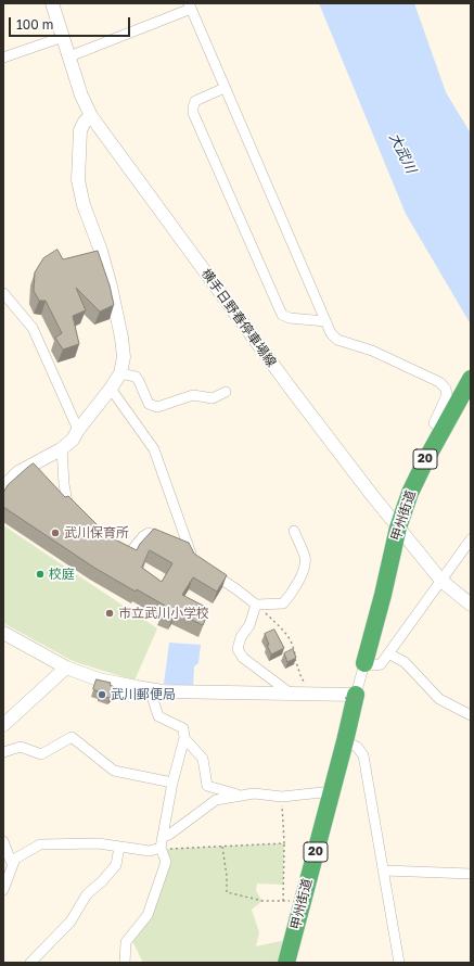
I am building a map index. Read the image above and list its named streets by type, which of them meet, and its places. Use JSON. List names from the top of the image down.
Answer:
{
  "streets": {
    "highway": ["20", "甲州街道"],
    "street": ["横手日野春停車場線"]
  },
  "crossings": [
    ["横手日野春停車場線", "甲州街道"]
  ],
  "water": ["大武川"],
  "places": [
    "武川保育所",
    "校庭",
    "市立武川小学校",
    "武川郵便局"
  ],
  "scale_bar": "100 m"
}
